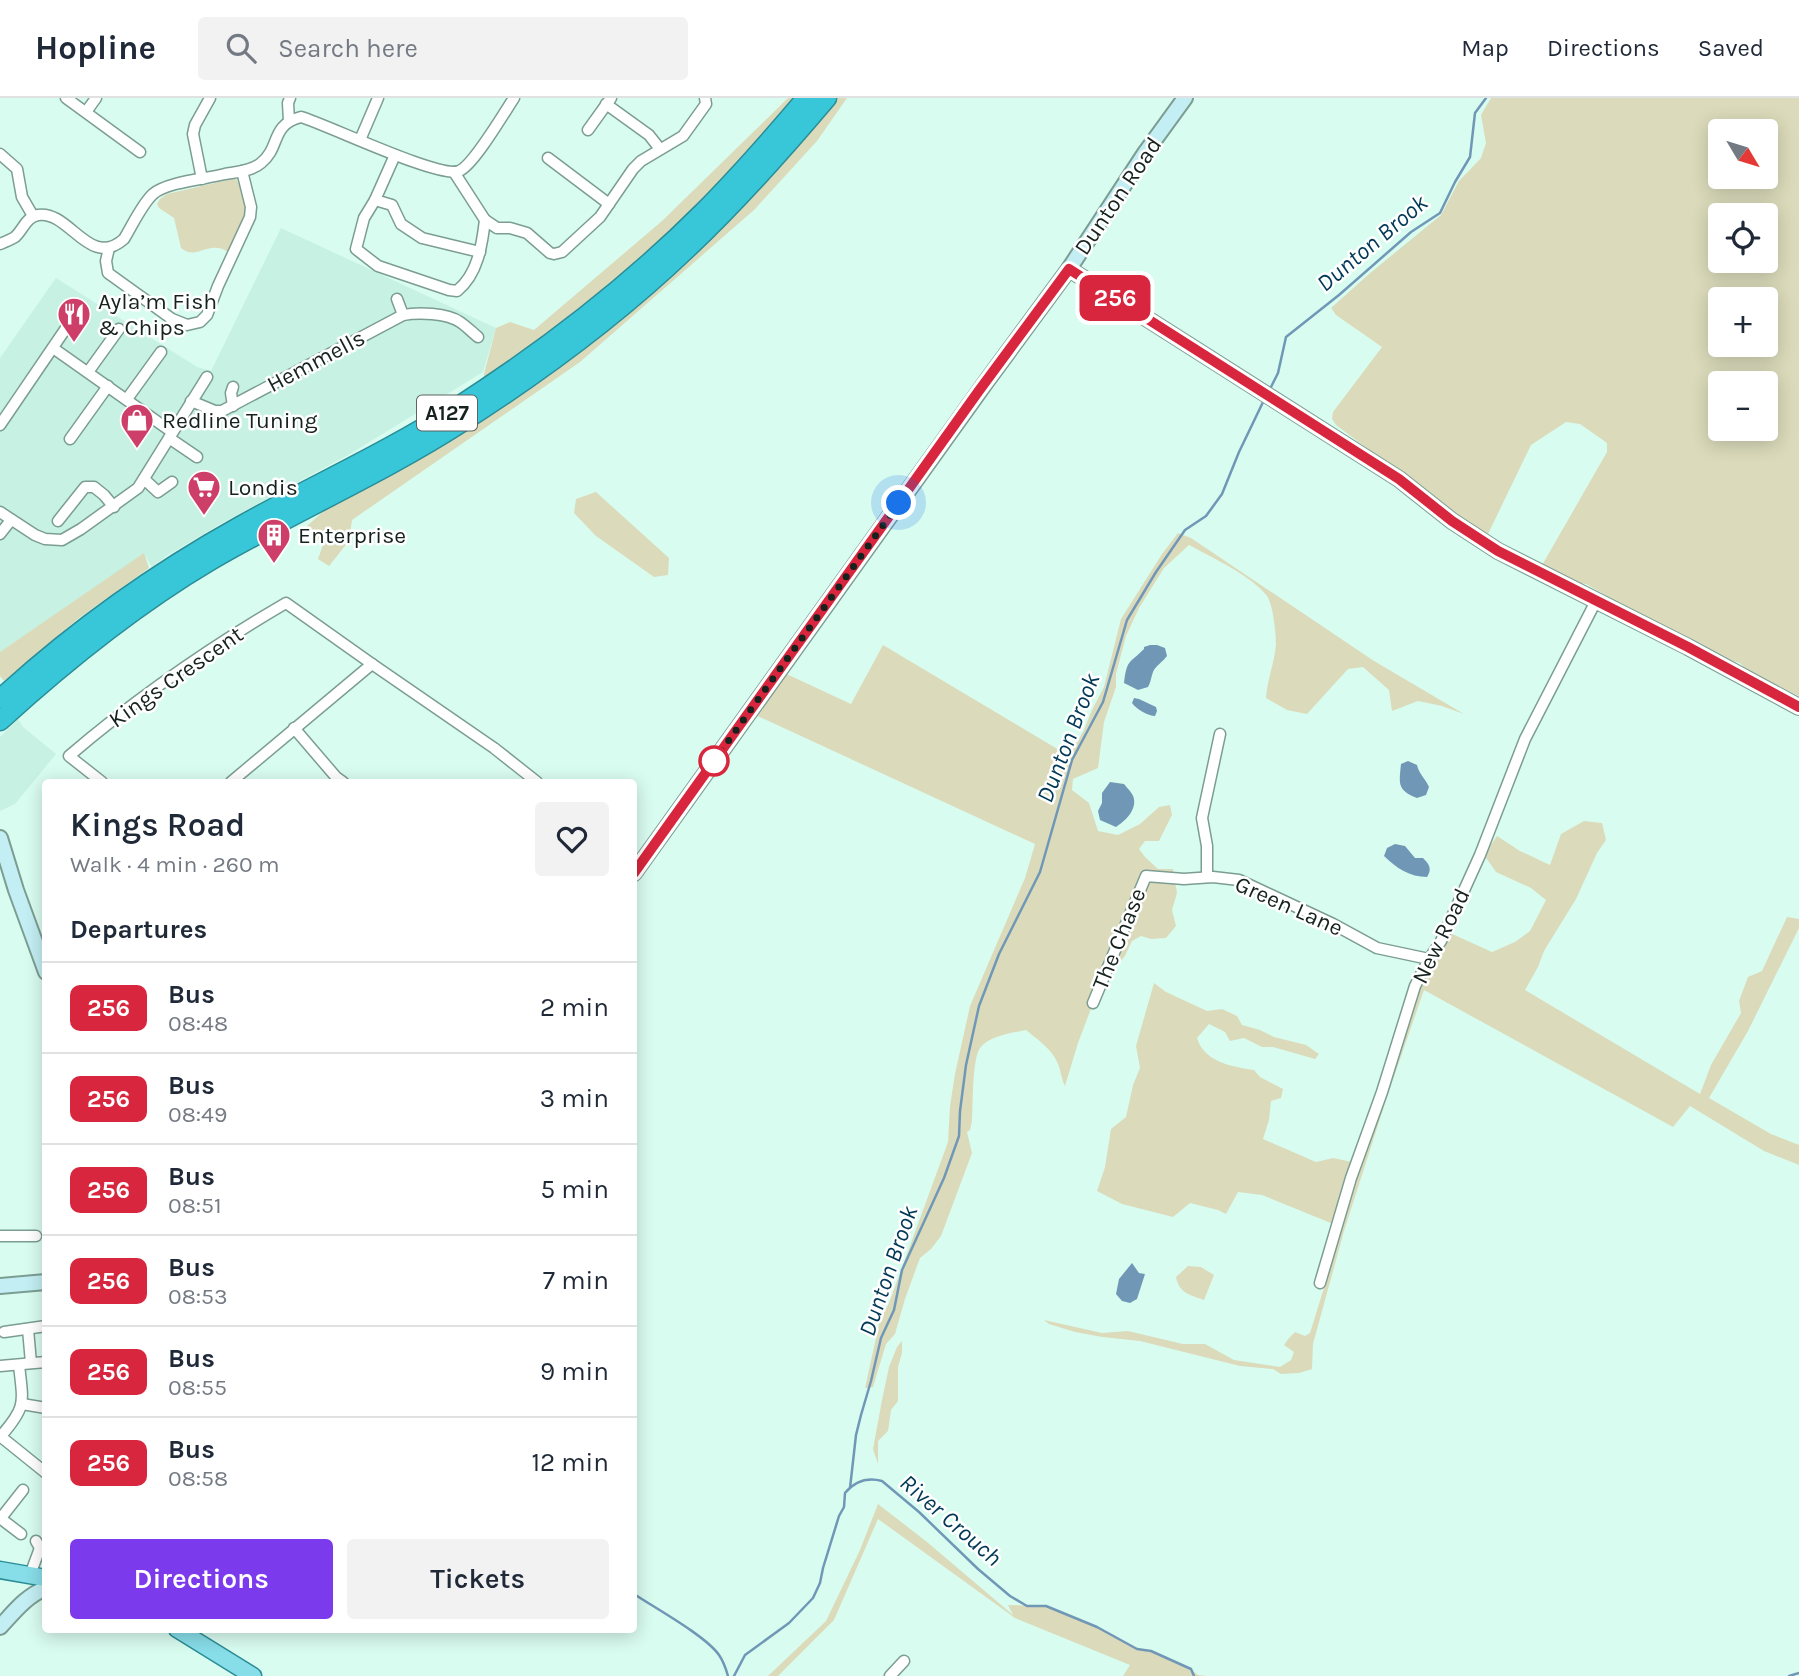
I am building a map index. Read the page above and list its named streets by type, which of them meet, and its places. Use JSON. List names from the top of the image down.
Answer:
{
  "streets": {
    "highway": ["A127"],
    "street": [
      "Dunton Road",
      "Hemmells",
      "Kings Crescent",
      "Green Lane",
      "New Road",
      "The Chase"
    ]
  },
  "crossings": [
    ["Green Lane", "New Road"],
    ["Green Lane", "The Chase"]
  ],
  "water": ["Dunton Brook", "River Crouch"],
  "places": {
    "restaurant": ["Ayla’m Fish & Chips"],
    "shop": ["Redline Tuning"],
    "supermarket": ["Londis"],
    "building": ["Enterprise"]
  },
  "lines": ["bus line 256"],
  "north": "bottom right",
  "page": {
    "header": "Hopline",
    "search": "Search here",
    "nav": ["Map", "Directions", "Saved"],
    "on_map": "256",
    "map_buttons": ["+", "−"],
    "heading": [
      ["Kings Road", "Walk · 4 min · 260 m"],
      "Departures"
    ],
    "list": [
      {
        "mark": "256",
        "name": "Bus",
        "note": "08:48",
        "value": "2 min"
      },
      {
        "mark": "256",
        "name": "Bus",
        "note": "08:49",
        "value": "3 min"
      },
      {
        "mark": "256",
        "name": "Bus",
        "note": "08:51",
        "value": "5 min"
      },
      {
        "mark": "256",
        "name": "Bus",
        "note": "08:53",
        "value": "7 min"
      },
      {
        "mark": "256",
        "name": "Bus",
        "note": "08:55",
        "value": "9 min"
      },
      {
        "mark": "256",
        "name": "Bus",
        "note": "08:58",
        "value": "12 min"
      }
    ],
    "buttons": ["Directions", "Tickets"]
  }
}
